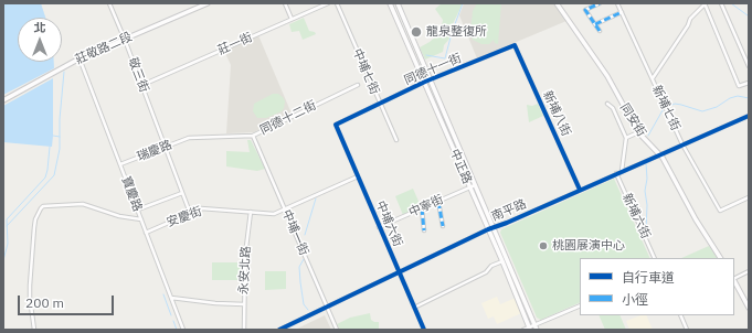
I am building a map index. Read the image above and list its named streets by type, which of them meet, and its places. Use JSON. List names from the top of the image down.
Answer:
{
  "streets": {
    "street": [
      "莊一街",
      "莊敬路二段",
      "同德十一街",
      "中埔七街",
      "敬三街",
      "新埔七街",
      "新埔八街",
      "同德十二街",
      "同安街",
      "瑞慶路",
      "中正路",
      "寶慶路",
      "中寧街",
      "南平路",
      "新埔六街",
      "安慶街",
      "中埔六街",
      "中埔一街",
      "永安北路"
    ]
  },
  "crossings": [
    ["莊一街", "敬三街"],
    ["莊敬路二段", "敬三街"],
    ["莊敬路二段", "寶慶路"],
    ["同德十一街", "中埔七街"],
    ["同德十一街", "新埔八街"],
    ["同德十一街", "中正路"],
    ["同德十一街", "中埔六街"],
    ["敬三街", "瑞慶路"],
    ["敬三街", "安慶街"],
    ["新埔七街", "南平路"],
    ["新埔八街", "南平路"],
    ["同德十二街", "瑞慶路"],
    ["同德十二街", "中埔一街"],
    ["同安街", "南平路"],
    ["瑞慶路", "寶慶路"],
    ["中正路", "中寧街"],
    ["中正路", "南平路"],
    ["寶慶路", "安慶街"],
    ["中寧街", "中埔六街"],
    ["南平路", "新埔六街"],
    ["南平路", "中埔六街"],
    ["南平路", "中埔一街"],
    ["安慶街", "中埔六街"],
    ["安慶街", "中埔一街"],
    ["安慶街", "永安北路"]
  ],
  "places": ["龍泉整復所", "桃園展演中心"],
  "legend": ["自行車道", "小徑"],
  "scale_bar": "200 m",
  "north": "top"
}
